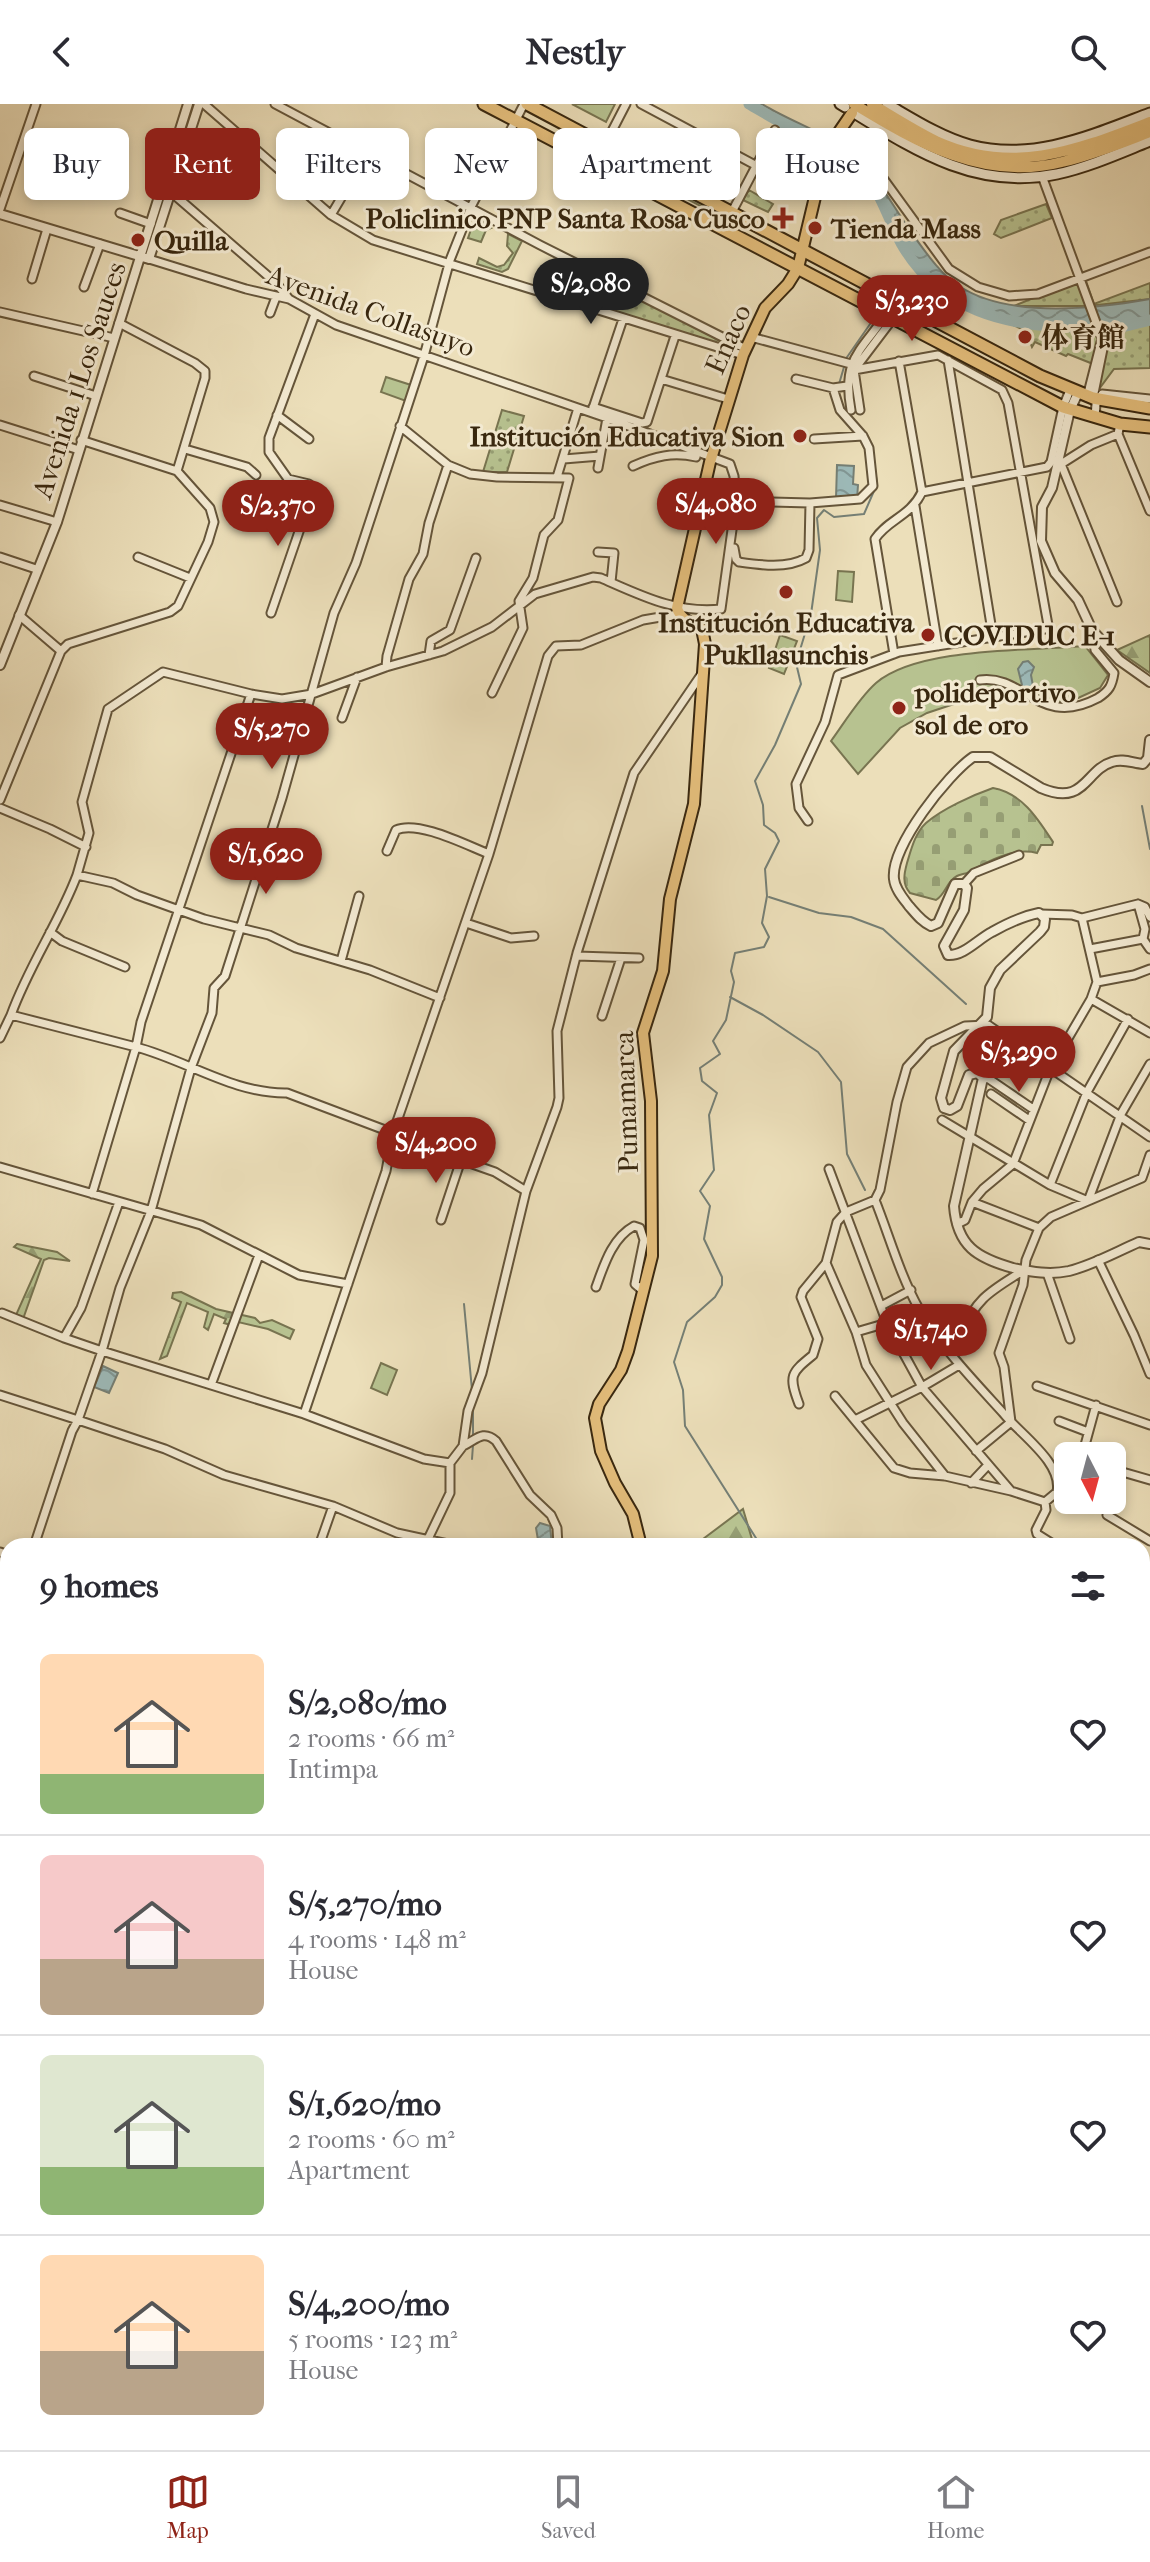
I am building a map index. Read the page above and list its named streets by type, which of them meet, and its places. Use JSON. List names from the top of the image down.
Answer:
{
  "streets": {
    "main road": ["Enaco", "Pumamarca"],
    "street": ["Avenida Collasuyo", "Avenida 1 Los Sauces"]
  },
  "crossings": [
    ["Avenida Collasuyo", "Enaco"],
    ["Avenida Collasuyo", "Avenida 1 Los Sauces"],
    ["Enaco", "Pumamarca"]
  ],
  "places": {
    "health": ["Policlinico PNP Santa Rosa Cusco"],
    "other": [
      "Tienda Mass",
      "Quilla",
      "体育館",
      "Institución Educativa Sion",
      "Institución Educativa Pukllasunchis",
      "COVIDUC E-1",
      "polideportivo sol de oro"
    ]
  },
  "north": "bottom",
  "page": {
    "header": "Nestly",
    "chip": [
      "Buy",
      "Rent",
      "Filters",
      "New",
      "Apartment",
      "House"
    ],
    "price": [
      "S/2,080",
      "S/3,230",
      "S/4,080",
      "S/2,370",
      "S/5,270",
      "S/1,620",
      "S/3,290",
      "S/4,200",
      "S/1,740"
    ],
    "heading": "9 homes",
    "list": [
      {
        "name": "S/2,080/mo",
        "note": "2 rooms · 66 m² · Intimpa"
      },
      {
        "name": "S/5,270/mo",
        "note": "4 rooms · 148 m² · House"
      },
      {
        "name": "S/1,620/mo",
        "note": "2 rooms · 60 m² · Apartment"
      },
      {
        "name": "S/4,200/mo",
        "note": "5 rooms · 123 m² · House"
      }
    ],
    "tabs": ["Map", "Saved", "Home"]
  }
}
